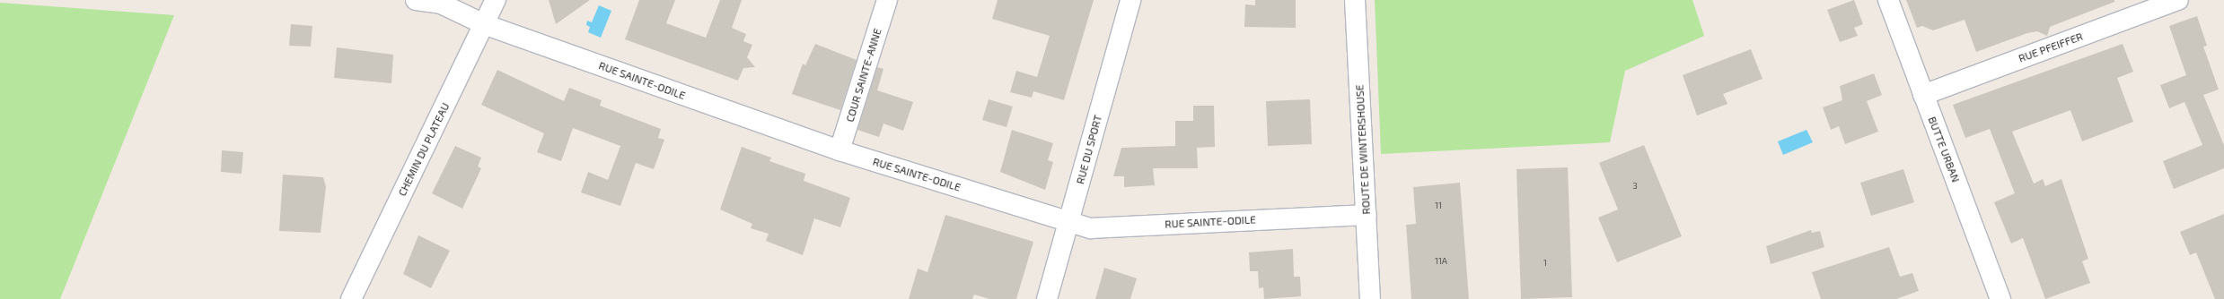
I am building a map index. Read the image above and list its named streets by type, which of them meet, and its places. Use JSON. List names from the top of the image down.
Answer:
{
  "streets": {
    "street": [
      "RUE PFEIFFER",
      "COUR SAINTE-ANNE",
      "RUE SAINTE-ODILE",
      "CHEMIN DU PLATEAU",
      "RUE DU SPORT",
      "ROUTE DE WINTERSHOUSE",
      "BUTTE URBAN"
    ]
  },
  "crossings": [
    ["RUE PFEIFFER", "BUTTE URBAN"],
    ["COUR SAINTE-ANNE", "RUE SAINTE-ODILE"],
    ["RUE SAINTE-ODILE", "CHEMIN DU PLATEAU"],
    ["RUE SAINTE-ODILE", "RUE DU SPORT"],
    ["RUE SAINTE-ODILE", "ROUTE DE WINTERSHOUSE"]
  ],
  "house_numbers": [
    "3",
    "11",
    "11A",
    "1"
  ]
}
